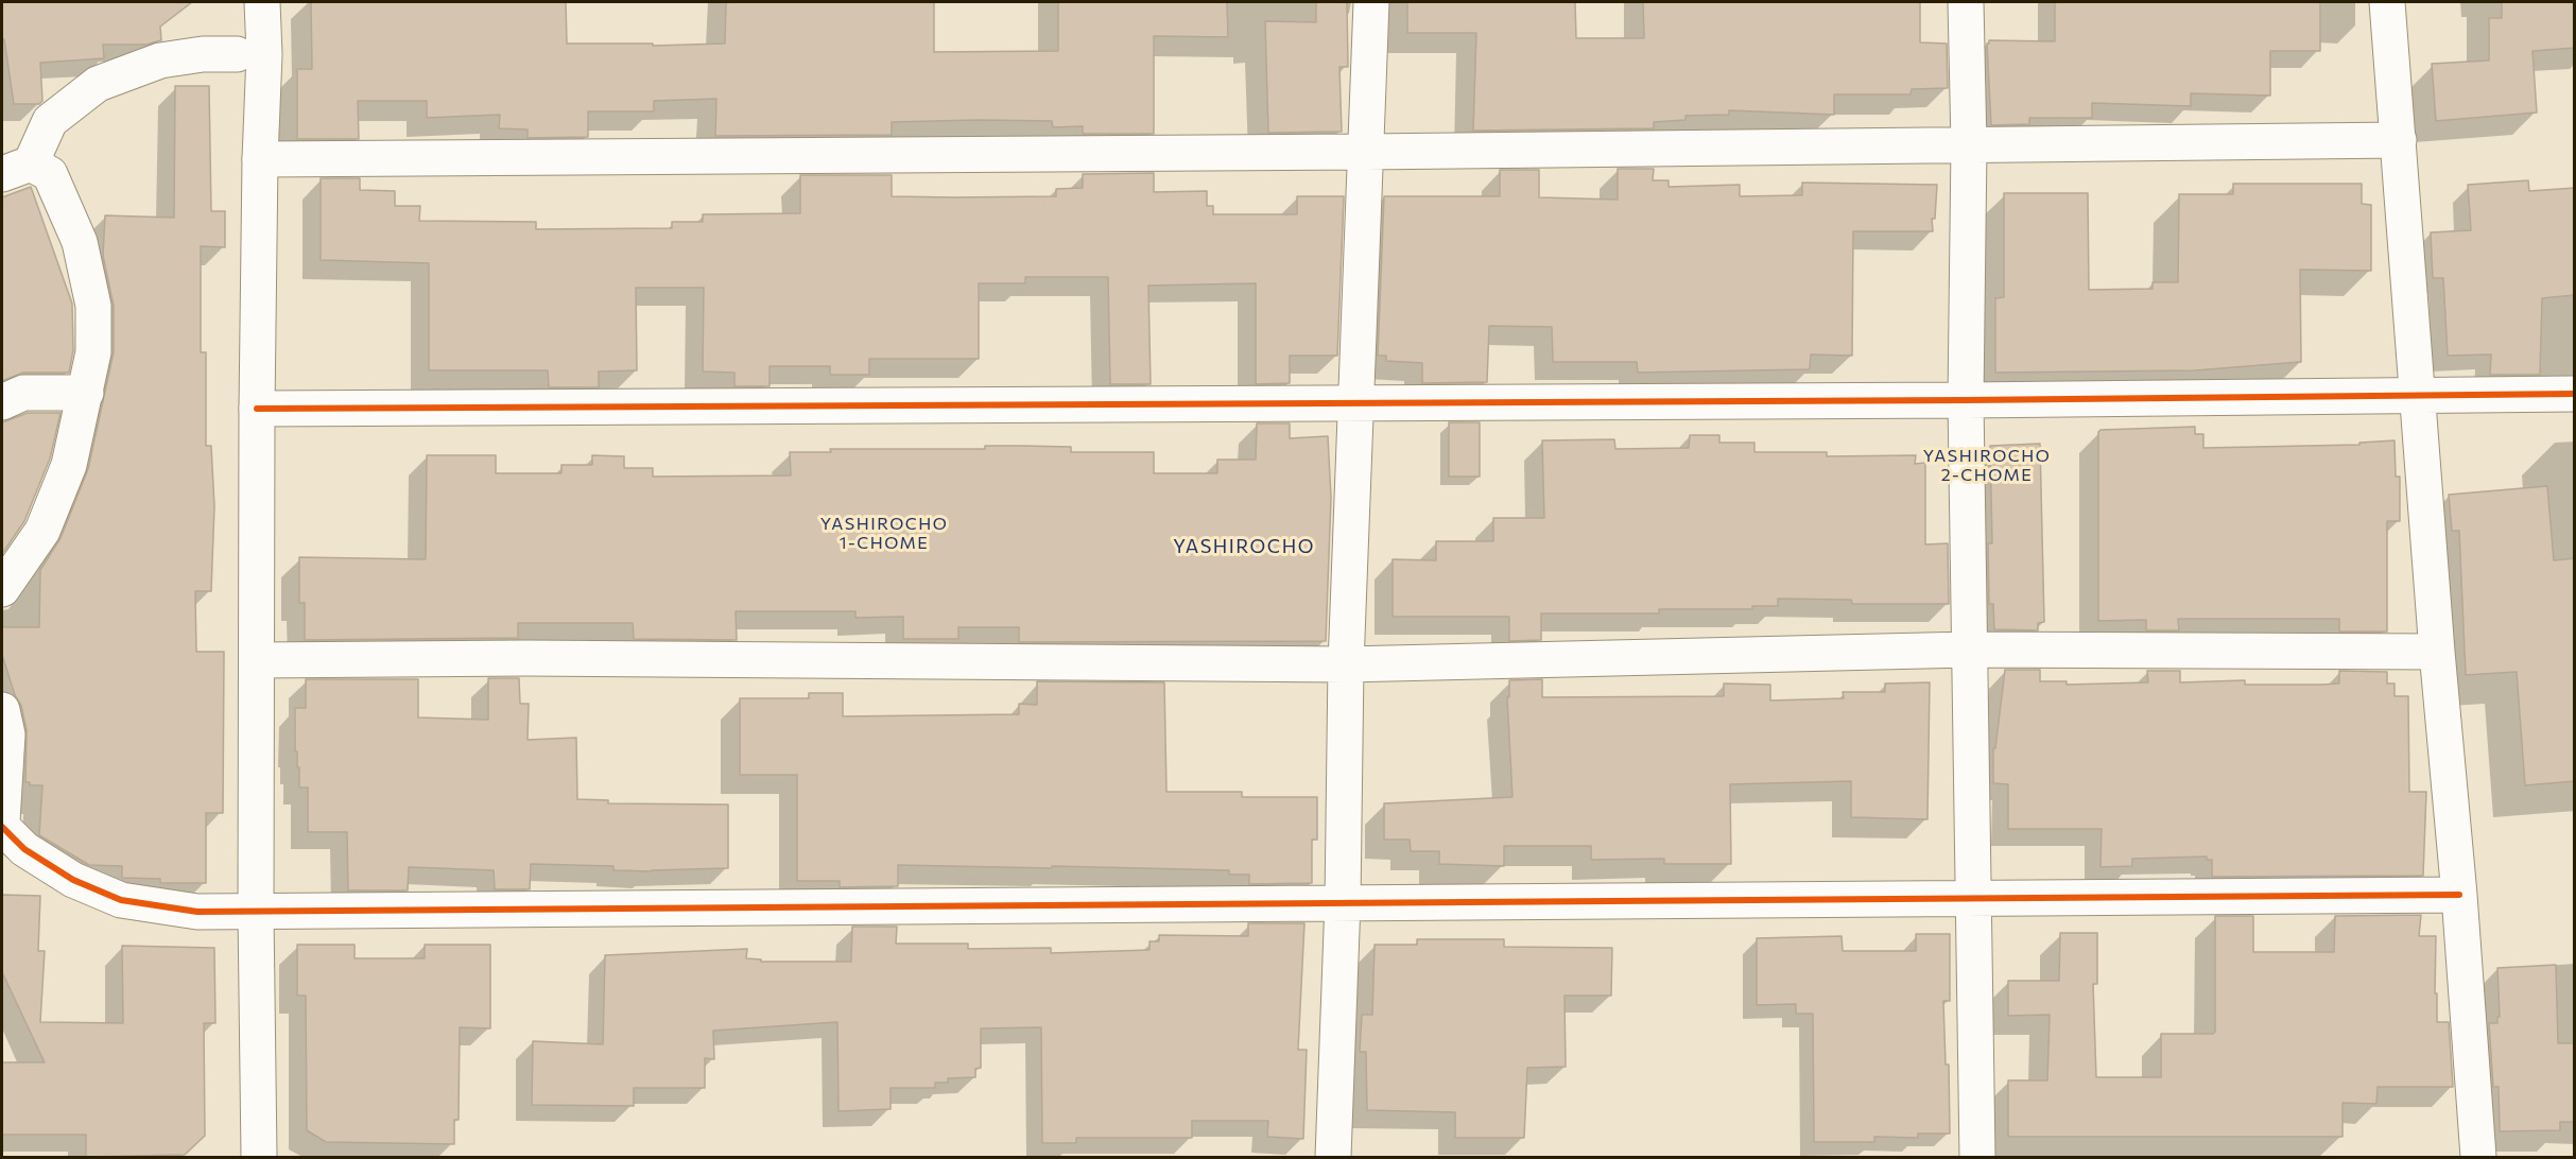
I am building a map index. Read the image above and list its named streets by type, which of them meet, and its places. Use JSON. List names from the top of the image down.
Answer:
{
  "districts": ["YASHIROCHO 2-CHOME", "YASHIROCHO 1-CHOME", "YASHIROCHO"]
}
